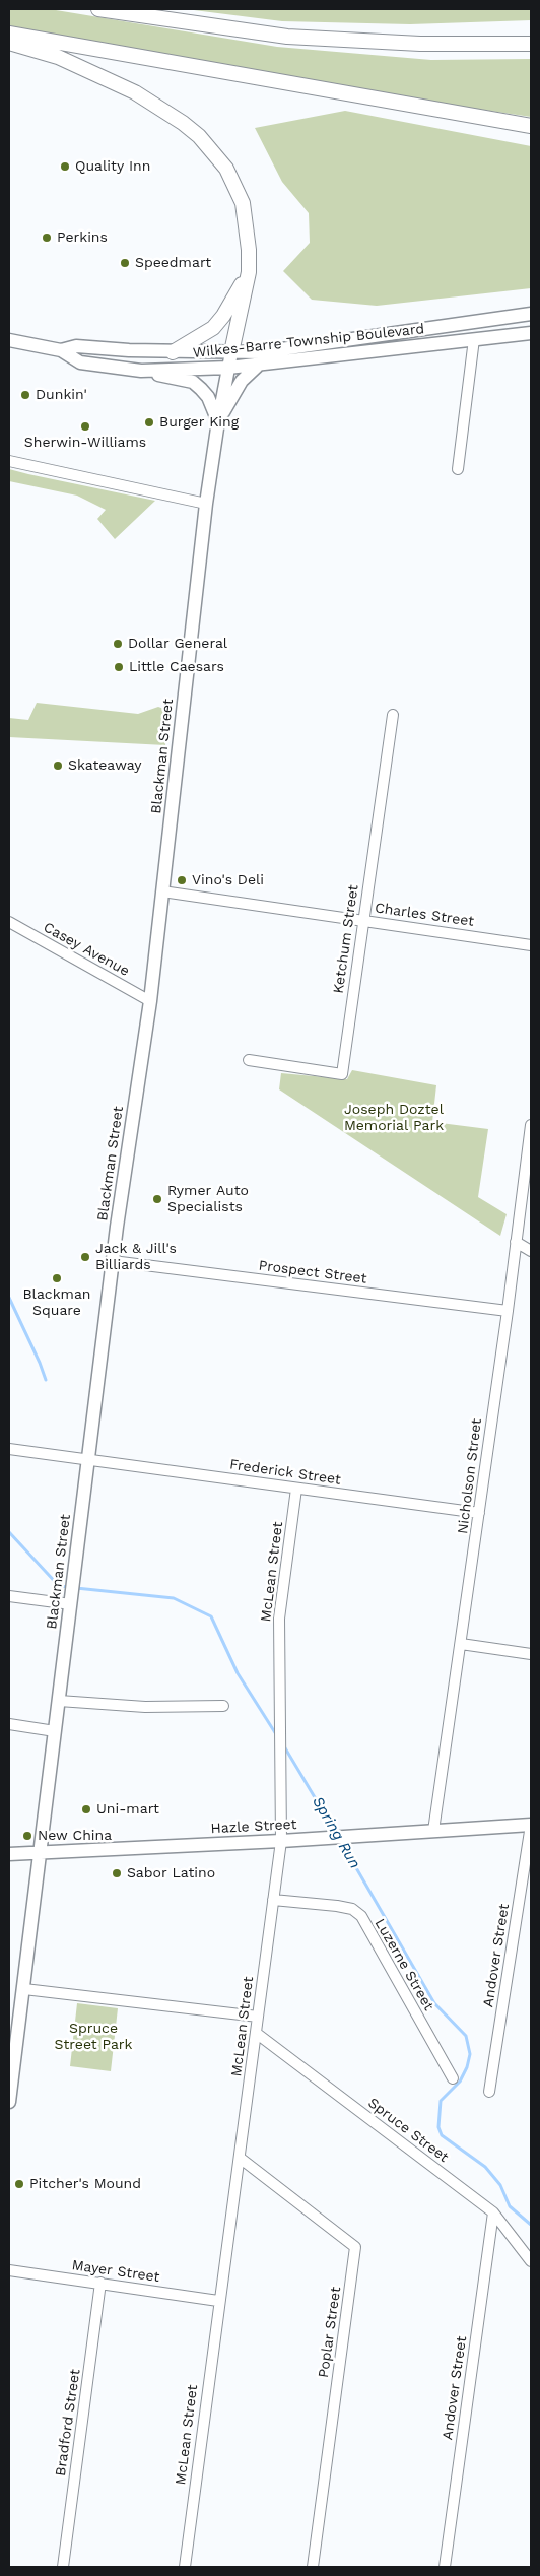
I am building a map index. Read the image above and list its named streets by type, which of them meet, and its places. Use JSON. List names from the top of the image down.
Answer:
{
  "streets": {
    "main road": ["Wilkes-Barre Township Boulevard", "Blackman Street", "Hazle Street"],
    "street": [
      "Charles Street",
      "Ketchum Street",
      "Casey Avenue",
      "Prospect Street",
      "Frederick Street",
      "Nicholson Street",
      "McLean Street",
      "Andover Street",
      "Luzerne Street",
      "Spruce Street",
      "Mayer Street",
      "Poplar Street",
      "Bradford Street"
    ]
  },
  "crossings": [
    ["Wilkes-Barre Township Boulevard", "Blackman Street"],
    ["Blackman Street", "Charles Street"],
    ["Blackman Street", "Casey Avenue"],
    ["Blackman Street", "Prospect Street"],
    ["Blackman Street", "Frederick Street"],
    ["Blackman Street", "Hazle Street"],
    ["Charles Street", "Ketchum Street"],
    ["Prospect Street", "Nicholson Street"],
    ["Frederick Street", "Nicholson Street"],
    ["Frederick Street", "McLean Street"],
    ["Nicholson Street", "Hazle Street"],
    ["McLean Street", "Hazle Street"],
    ["McLean Street", "Luzerne Street"],
    ["McLean Street", "Spruce Street"],
    ["McLean Street", "Mayer Street"],
    ["McLean Street", "Poplar Street"],
    ["Hazle Street", "Andover Street"],
    ["Andover Street", "Spruce Street"],
    ["Mayer Street", "Bradford Street"]
  ],
  "water": ["Spring Run"],
  "parks": ["Joseph Doztel Memorial Park", "Spruce Street Park"],
  "places": [
    "Quality Inn",
    "Perkins",
    "Speedmart",
    "Dunkin'",
    "Burger King",
    "Sherwin-Williams",
    "Dollar General",
    "Little Caesars",
    "Skateaway",
    "Vino's Deli",
    "Rymer Auto Specialists",
    "Jack & Jill's Billiards",
    "Blackman Square",
    "Uni-mart",
    "New China",
    "Sabor Latino",
    "Pitcher's Mound"
  ]
}
